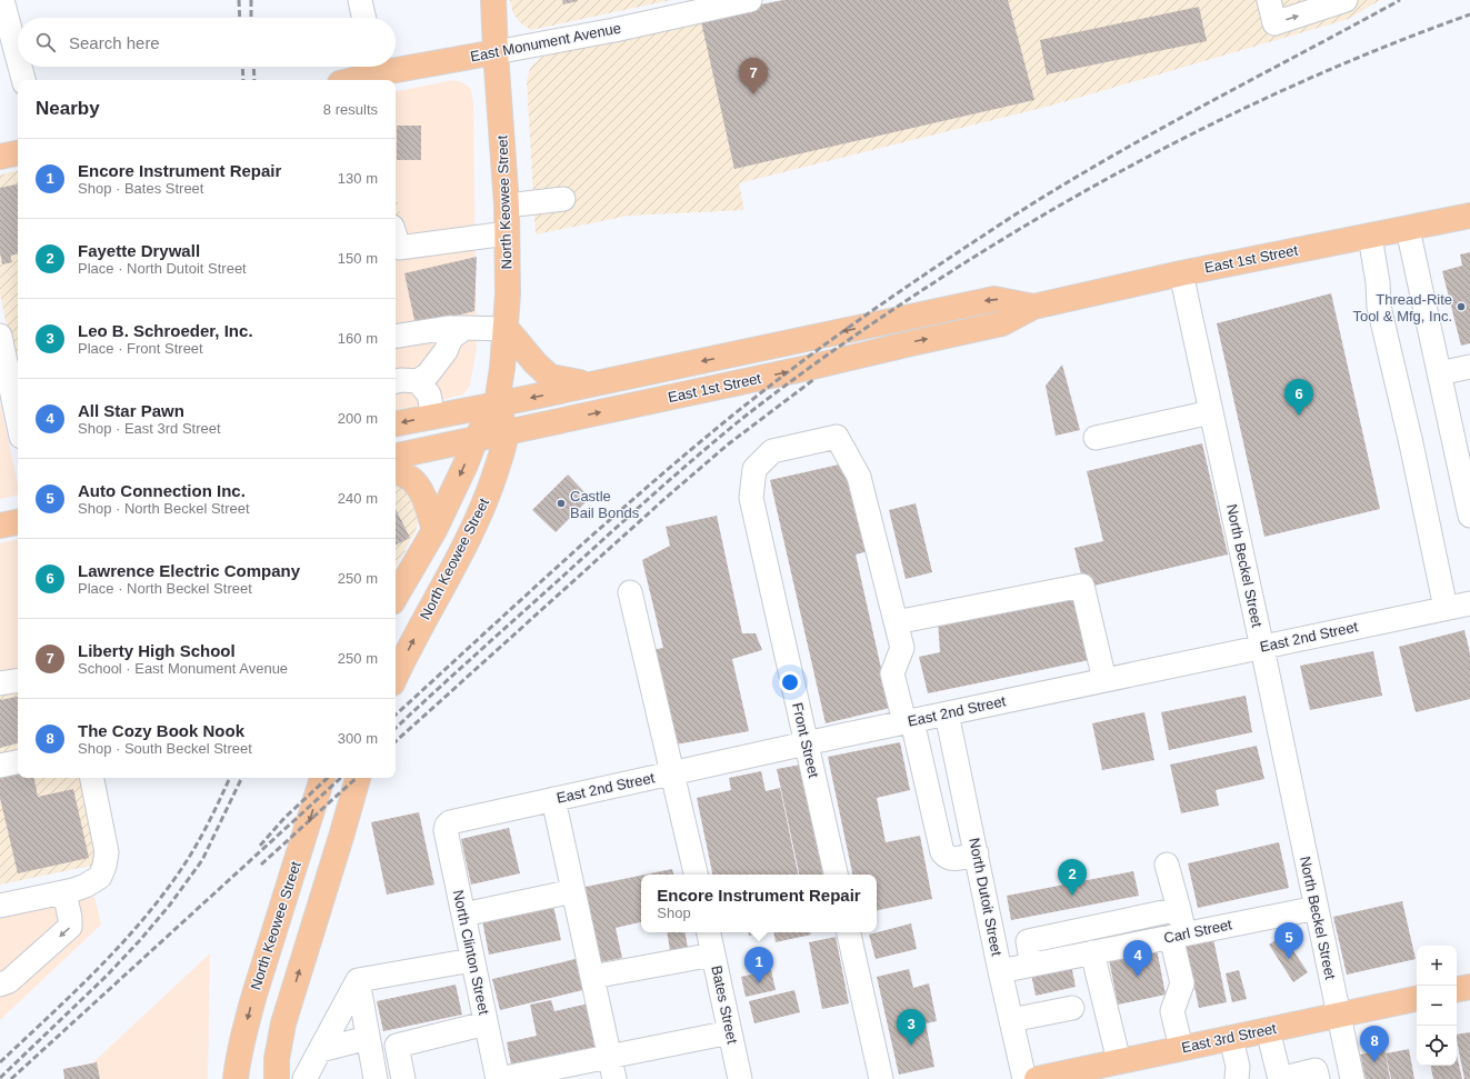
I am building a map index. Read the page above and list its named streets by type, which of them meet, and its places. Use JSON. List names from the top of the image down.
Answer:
{
  "streets": {
    "main road": [
      "East Monument Avenue",
      "North Keowee Street",
      "East 1st Street",
      "East 3rd Street"
    ],
    "street": [
      "North Beckel Street",
      "East 2nd Street",
      "Front Street",
      "North Dutoit Street",
      "Carl Street",
      "North Clinton Street",
      "Bates Street"
    ]
  },
  "crossings": [
    ["East Monument Avenue", "North Keowee Street"],
    ["North Keowee Street", "East 1st Street"],
    ["East 1st Street", "North Beckel Street"],
    ["North Beckel Street", "East 2nd Street"],
    ["North Beckel Street", "Carl Street"],
    ["North Beckel Street", "East 3rd Street"],
    ["East 2nd Street", "Front Street"],
    ["East 2nd Street", "North Dutoit Street"],
    ["East 2nd Street", "North Clinton Street"],
    ["North Dutoit Street", "Carl Street"]
  ],
  "places": ["Thread-Rite Tool & Mfg, Inc.", "Castle Bail Bonds"],
  "page": {
    "search": "Search here",
    "pins": [
      "7",
      "6",
      "2",
      "5",
      "4",
      "1",
      "3",
      "8"
    ],
    "heading": ["Nearby", "8 results"],
    "list": [
      {
        "mark": "1",
        "name": "Encore Instrument Repair",
        "note": "Shop · Bates Street",
        "value": "130 m"
      },
      {
        "mark": "2",
        "name": "Fayette Drywall",
        "note": "Place · North Dutoit Street",
        "value": "150 m"
      },
      {
        "mark": "3",
        "name": "Leo B. Schroeder, Inc.",
        "note": "Place · Front Street",
        "value": "160 m"
      },
      {
        "mark": "4",
        "name": "All Star Pawn",
        "note": "Shop · East 3rd Street",
        "value": "200 m"
      },
      {
        "mark": "5",
        "name": "Auto Connection Inc.",
        "note": "Shop · North Beckel Street",
        "value": "240 m"
      },
      {
        "mark": "6",
        "name": "Lawrence Electric Company",
        "note": "Place · North Beckel Street",
        "value": "250 m"
      },
      {
        "mark": "7",
        "name": "Liberty High School",
        "note": "School · East Monument Avenue",
        "value": "250 m"
      },
      {
        "mark": "8",
        "name": "The Cozy Book Nook",
        "note": "Shop · South Beckel Street",
        "value": "300 m"
      }
    ],
    "popup": ["Encore Instrument Repair", "Shop"],
    "map_buttons": ["+", "−"]
  }
}
